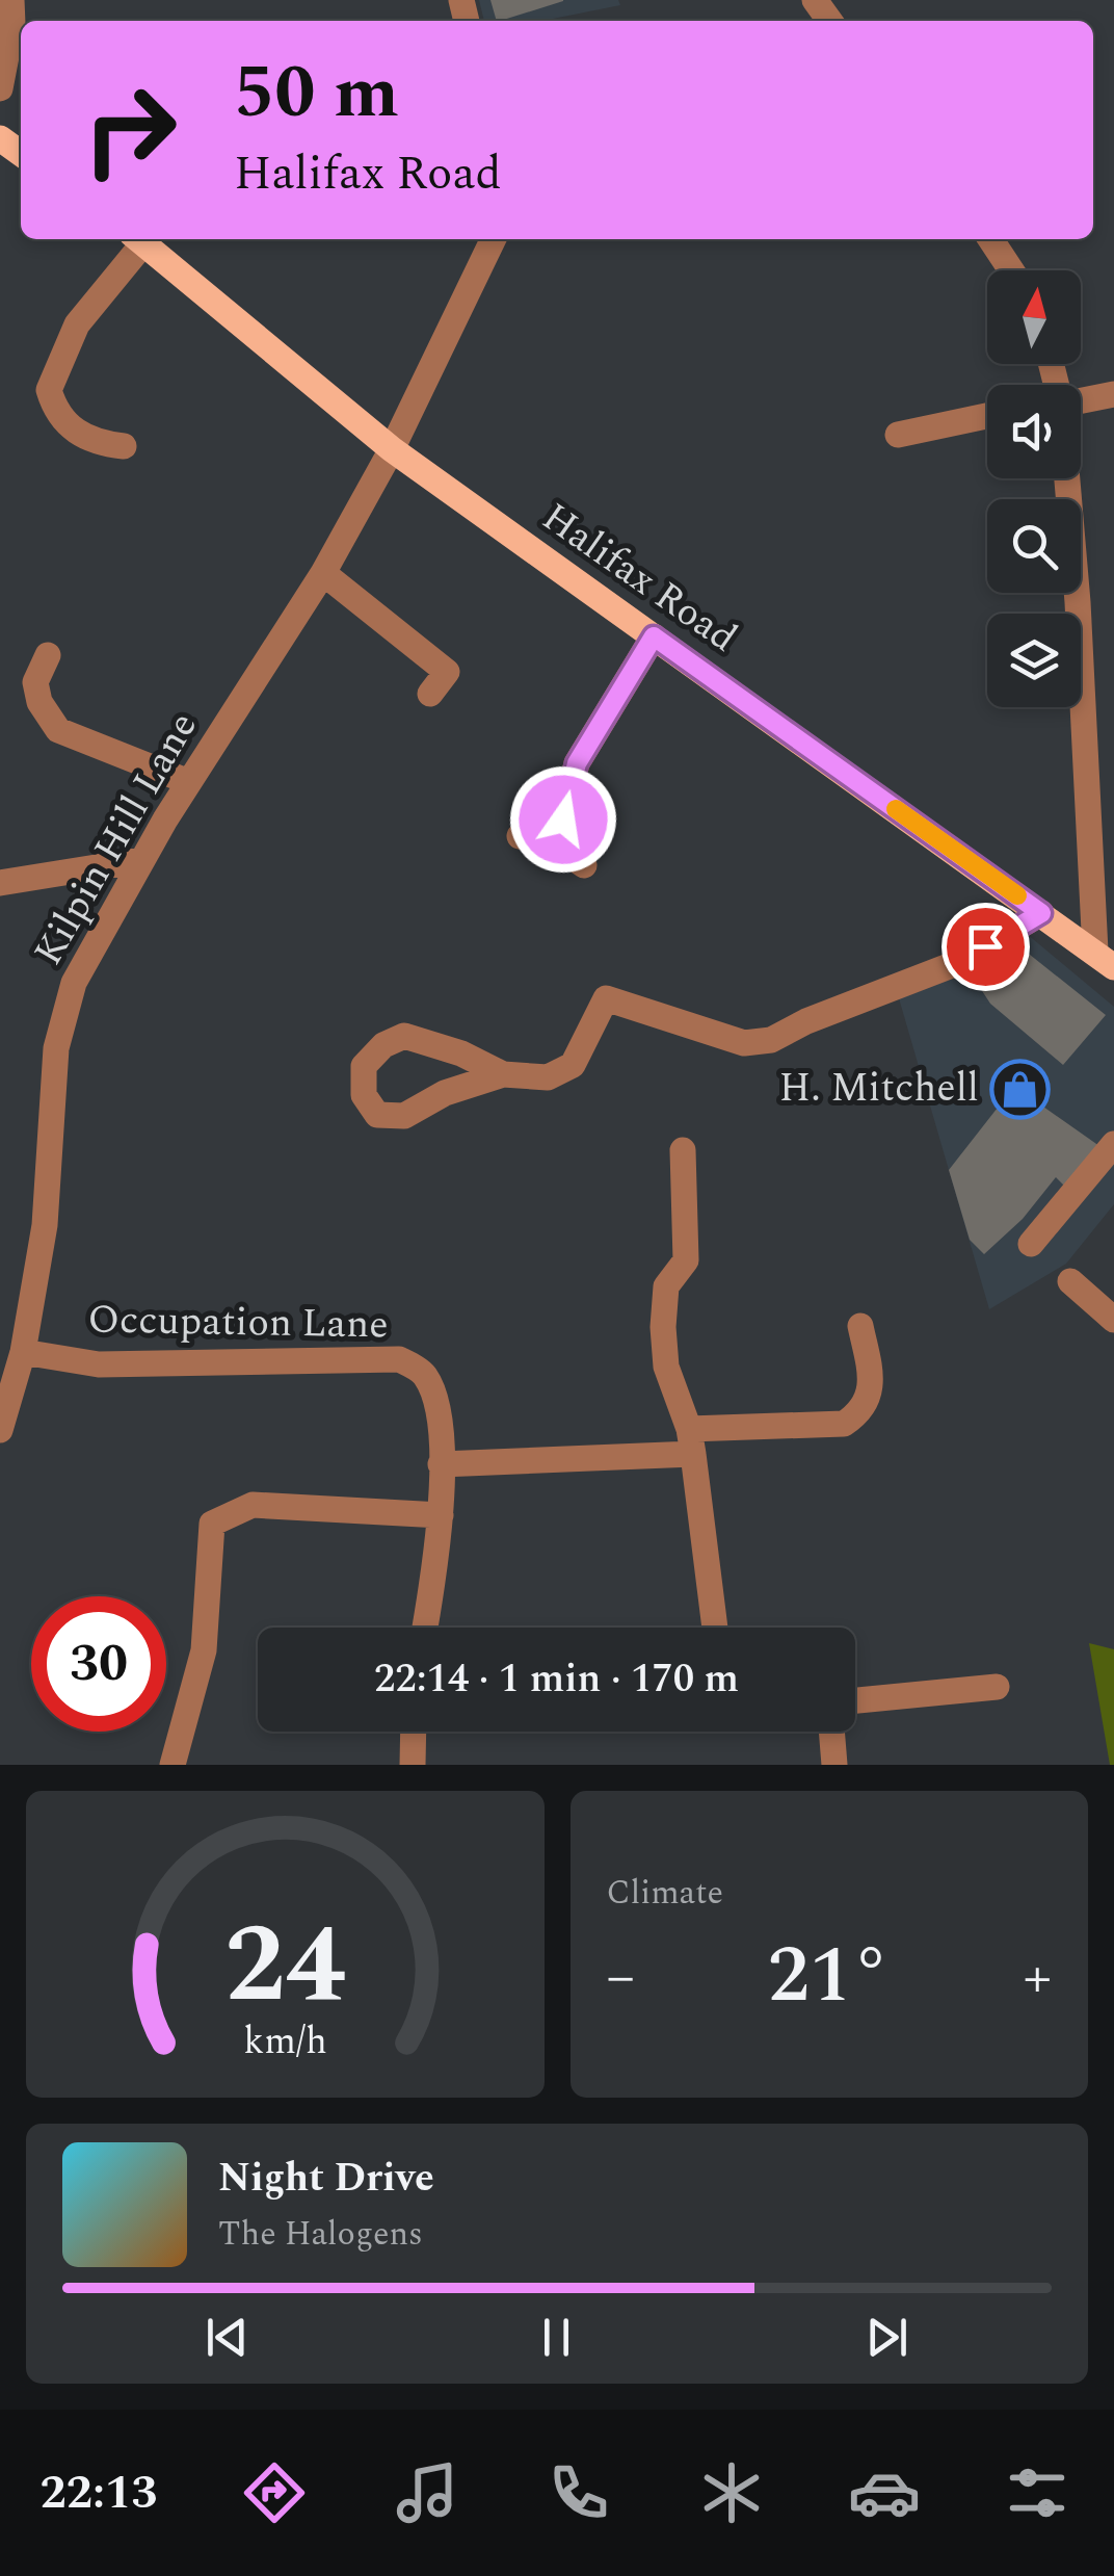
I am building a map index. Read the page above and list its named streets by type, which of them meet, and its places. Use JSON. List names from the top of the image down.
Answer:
{
  "streets": {
    "main road": ["Halifax Road"],
    "street": ["Kilpin Hill Lane", "Occupation Lane"]
  },
  "crossings": [
    ["Halifax Road", "Kilpin Hill Lane"],
    ["Kilpin Hill Lane", "Occupation Lane"]
  ],
  "places": {
    "shop": ["H. Mitchell"]
  },
  "north": "top",
  "page": {
    "turn": ["50 m", "Halifax Road"],
    "limit": "30",
    "trip": "22:14 · 1 min · 170 m",
    "tile": "Climate",
    "heat": ["−", "21°", "+"],
    "song": ["Night Drive", "The Halogens"],
    "tabs": "22:13",
    "gauge": ["24", "km/h"]
  }
}
